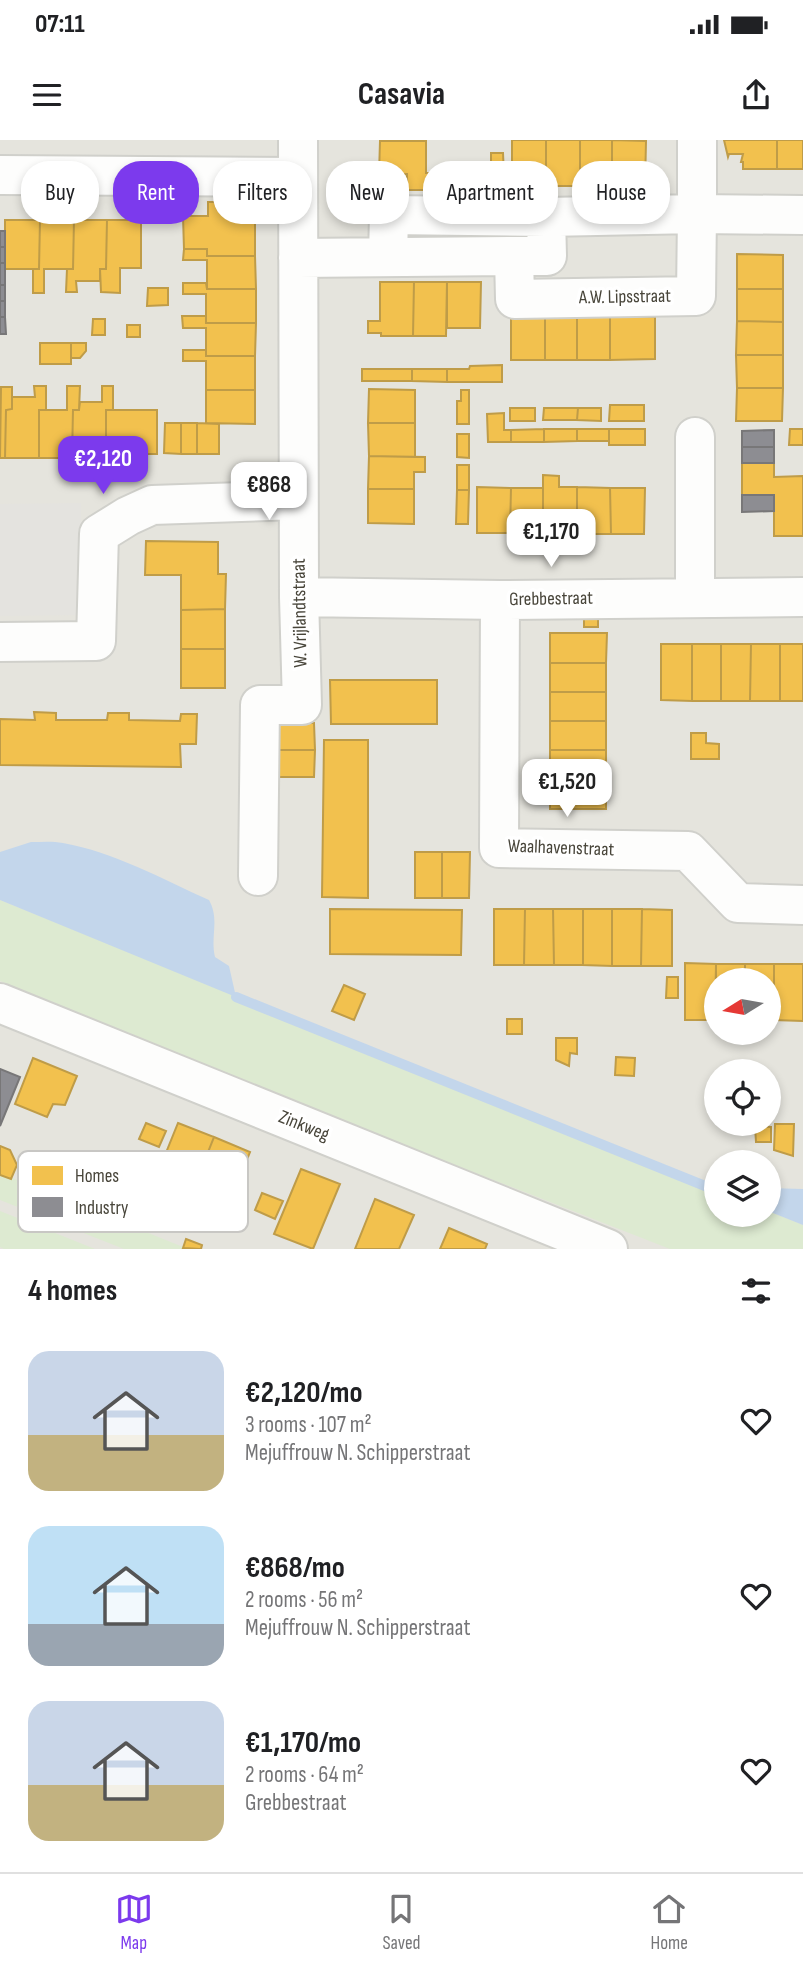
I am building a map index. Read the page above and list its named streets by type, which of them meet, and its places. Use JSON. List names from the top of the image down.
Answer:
{
  "streets": {
    "street": [
      "A.W. Lipsstraat",
      "Grebbestraat",
      "W. Vrijlandtstraat",
      "Waalhavenstraat",
      "Zinkweg"
    ]
  },
  "crossings": [
    ["Grebbestraat", "W. Vrijlandtstraat"],
    ["Grebbestraat", "Waalhavenstraat"]
  ],
  "legend": ["Homes", "Industry"],
  "north": "left",
  "page": {
    "status": "07:11",
    "header": "Casavia",
    "chip": [
      "Buy",
      "Rent",
      "Filters",
      "New",
      "Apartment",
      "House"
    ],
    "price": [
      "€2,120",
      "€868",
      "€1,170",
      "€1,520"
    ],
    "heading": "4 homes",
    "list": [
      {
        "name": "€2,120/mo",
        "note": "3 rooms · 107 m² · Mejuffrouw N. Schipperstraat"
      },
      {
        "name": "€868/mo",
        "note": "2 rooms · 56 m² · Mejuffrouw N. Schipperstraat"
      },
      {
        "name": "€1,170/mo",
        "note": "2 rooms · 64 m² · Grebbestraat"
      }
    ],
    "tabs": ["Map", "Saved", "Home"]
  }
}
